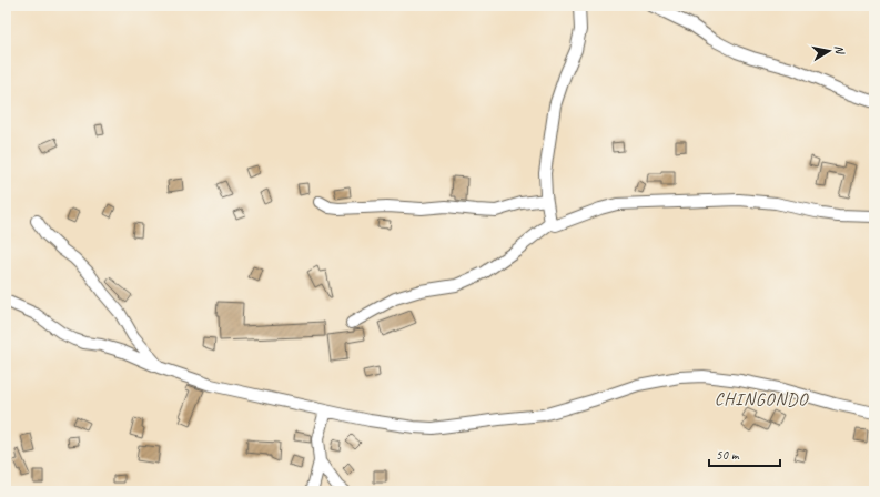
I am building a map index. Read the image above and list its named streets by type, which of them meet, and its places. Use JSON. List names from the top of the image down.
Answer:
{
  "districts": ["CHINGONDO"],
  "scale_bar": "50 m",
  "north": "right"
}
